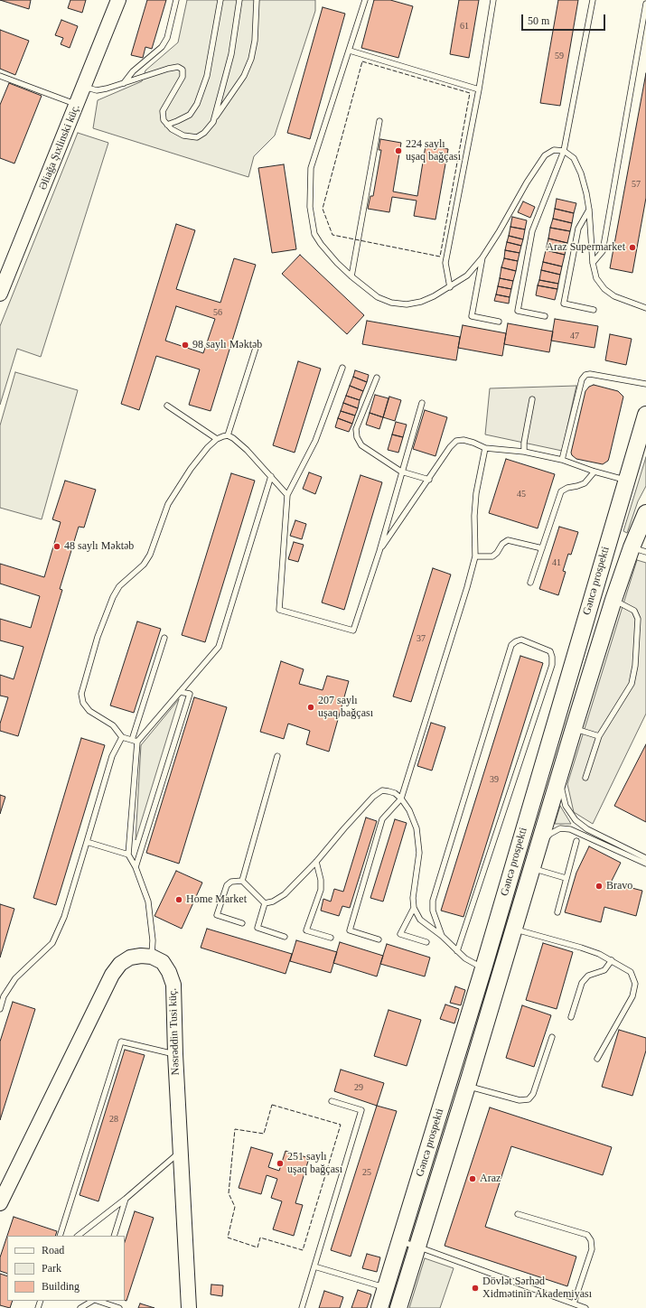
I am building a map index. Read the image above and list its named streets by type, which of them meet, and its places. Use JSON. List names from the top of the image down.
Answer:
{
  "streets": {
    "main road": ["Gəncə prospekti"],
    "street": ["Əliağa Şıxlinski küç.", "Nəsrəddin Tusi küç."]
  },
  "places": [
    "224 saylı uşaq bağçası",
    "Araz Supermarket",
    "98 saylı Məktəb",
    "48 saylı Məktəb",
    "207 saylı uşaq bağçası",
    "Bravo",
    "Home Market",
    "251 saylı uşaq bağçası",
    "Araz",
    "Dövlət Sərhəd Xidmətinin Akademiyası"
  ],
  "house_numbers": [
    "61",
    "59",
    "57",
    "56",
    "47",
    "45",
    "41",
    "37",
    "39",
    "29",
    "28",
    "25"
  ],
  "legend": ["Road", "Park", "Building"],
  "scale_bar": "50 m"
}
